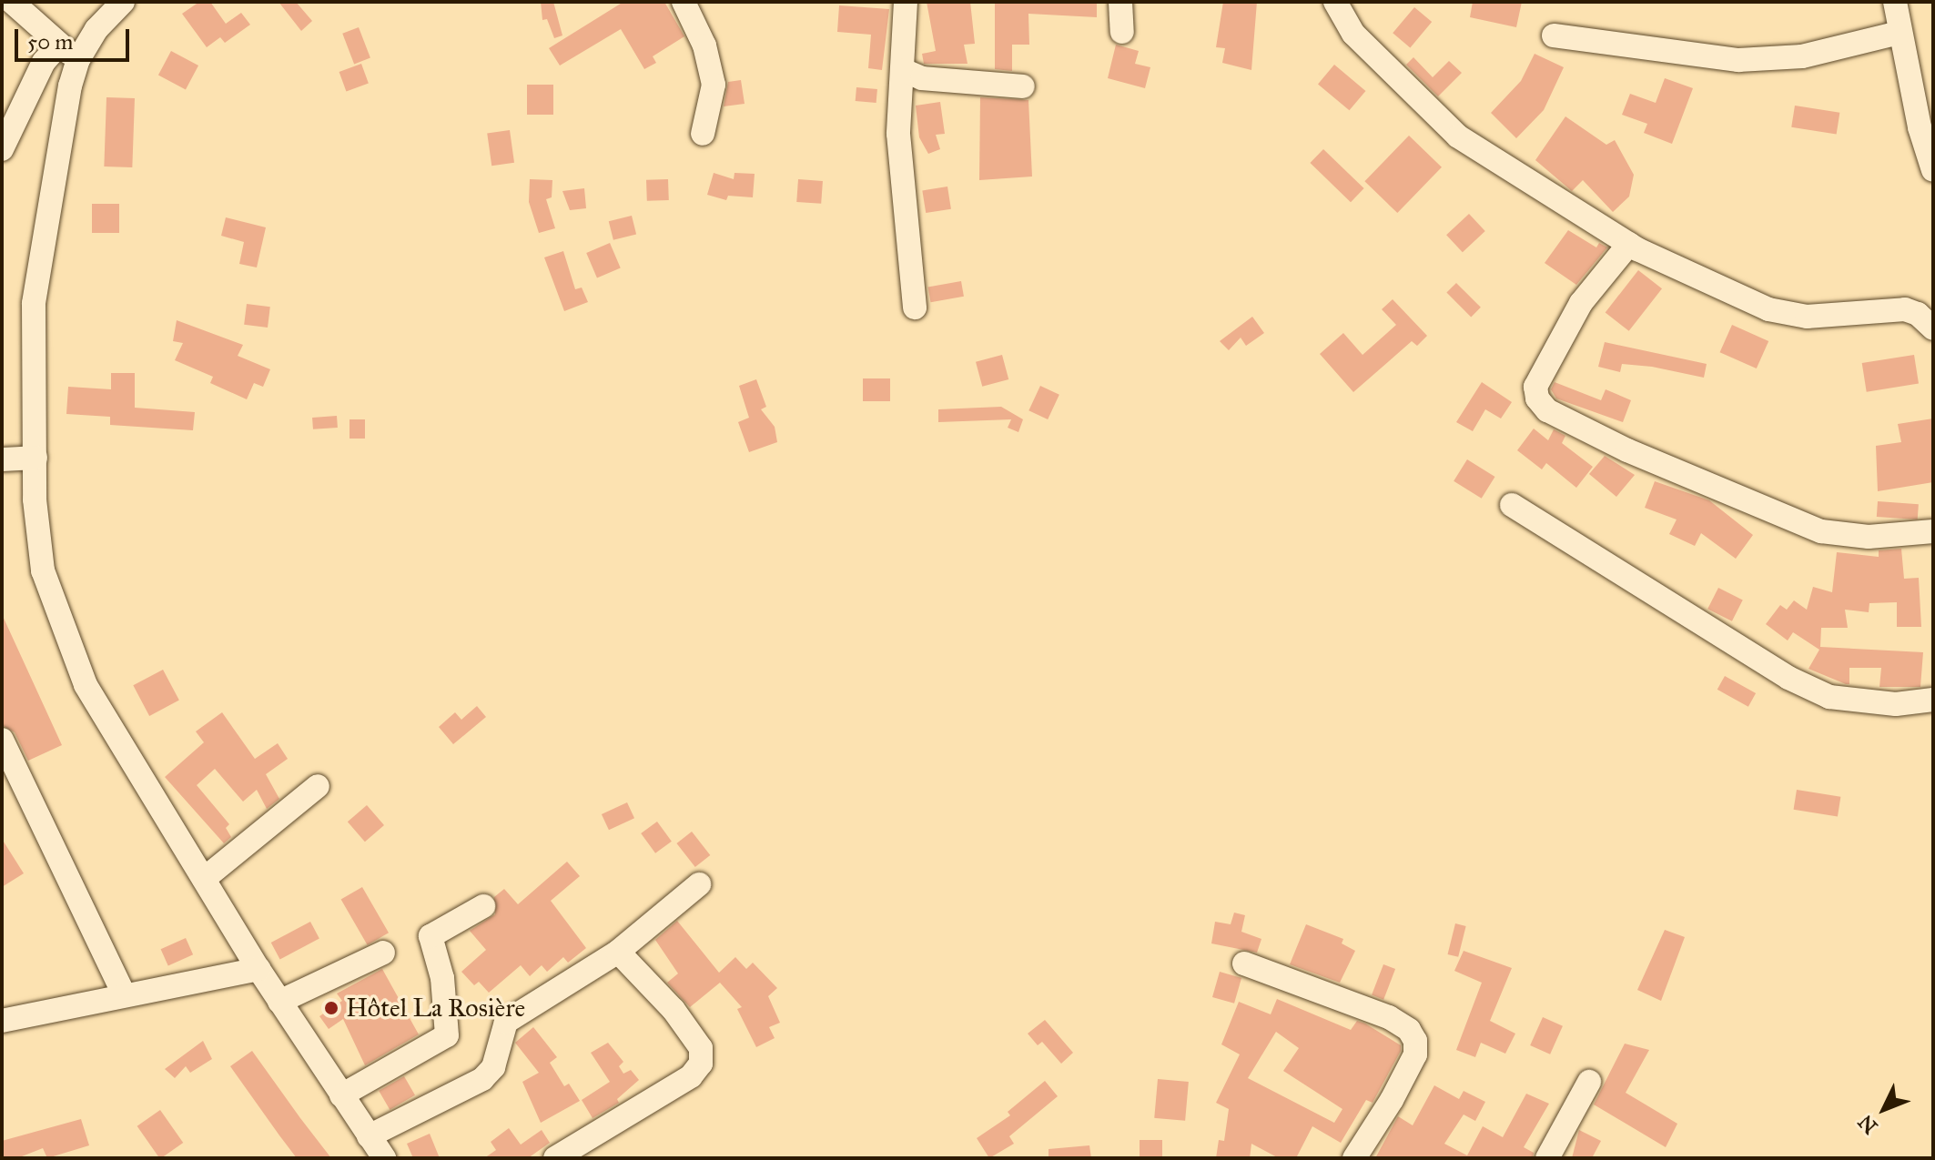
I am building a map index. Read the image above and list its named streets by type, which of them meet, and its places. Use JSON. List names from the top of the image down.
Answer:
{
  "places": ["Hôtel La Rosière"],
  "scale_bar": "50 m",
  "north": "bottom left"
}
